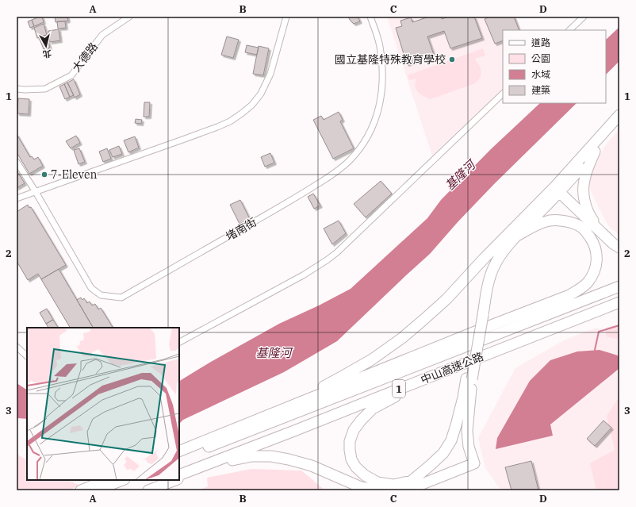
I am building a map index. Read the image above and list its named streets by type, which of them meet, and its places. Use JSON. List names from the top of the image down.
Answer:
{
  "streets": {
    "highway": ["中山高速公路", "1"],
    "street": ["大德路", "堵南街"]
  },
  "water": ["基隆河"],
  "places": ["國立基隆特殊教育學校", "7-Eleven"],
  "legend": [
    "道路",
    "公園",
    "水域",
    "建築"
  ],
  "north": "bottom",
  "grid": {
    "columns": [
      "A",
      "B",
      "C",
      "D"
    ],
    "rows": ["1", "2", "3"]
  }
}
